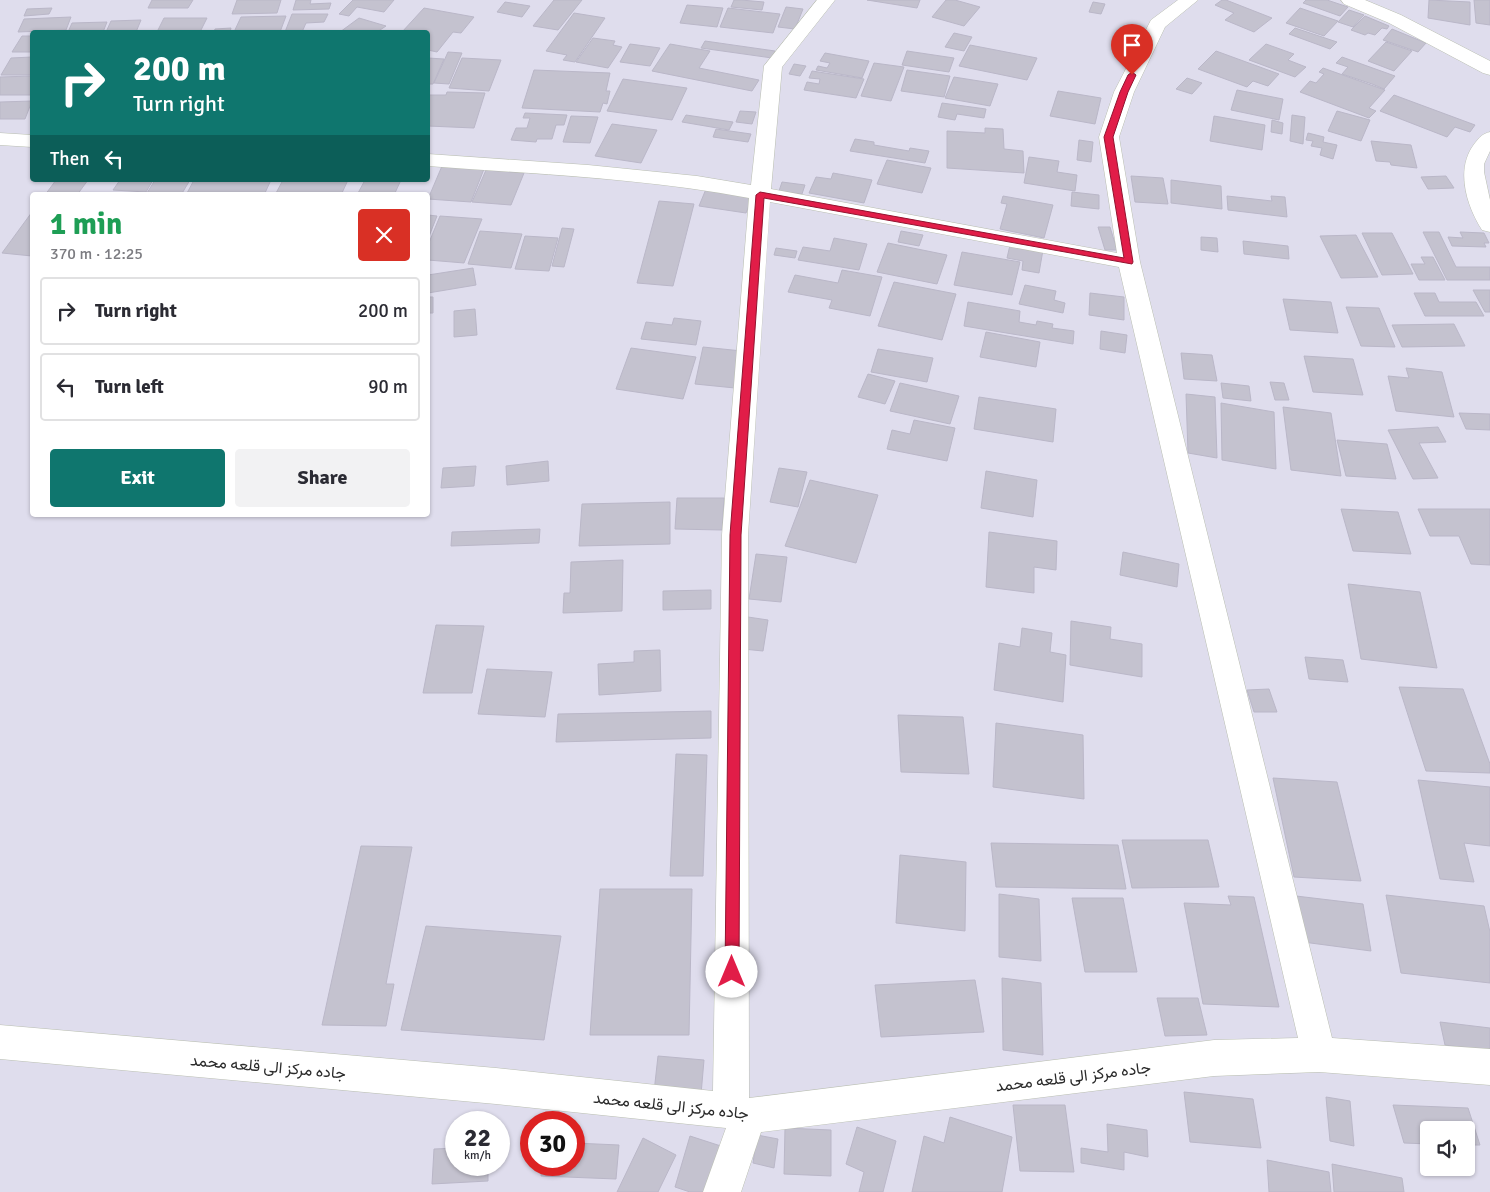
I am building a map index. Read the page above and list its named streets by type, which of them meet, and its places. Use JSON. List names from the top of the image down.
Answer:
{
  "streets": {
    "street": ["جاده مرکز الی قلعه محمد"]
  },
  "page": {
    "turn": ["200 m", "Turn right"],
    "then": "Then",
    "heading": ["1 min", "370 m · 12:25"],
    "list": [
      {
        "name": "Turn right",
        "value": "200 m"
      },
      {
        "name": "Turn left",
        "value": "90 m"
      }
    ],
    "buttons": ["Exit", "Share"],
    "speed": "22 km/h",
    "limit": "30"
  }
}
